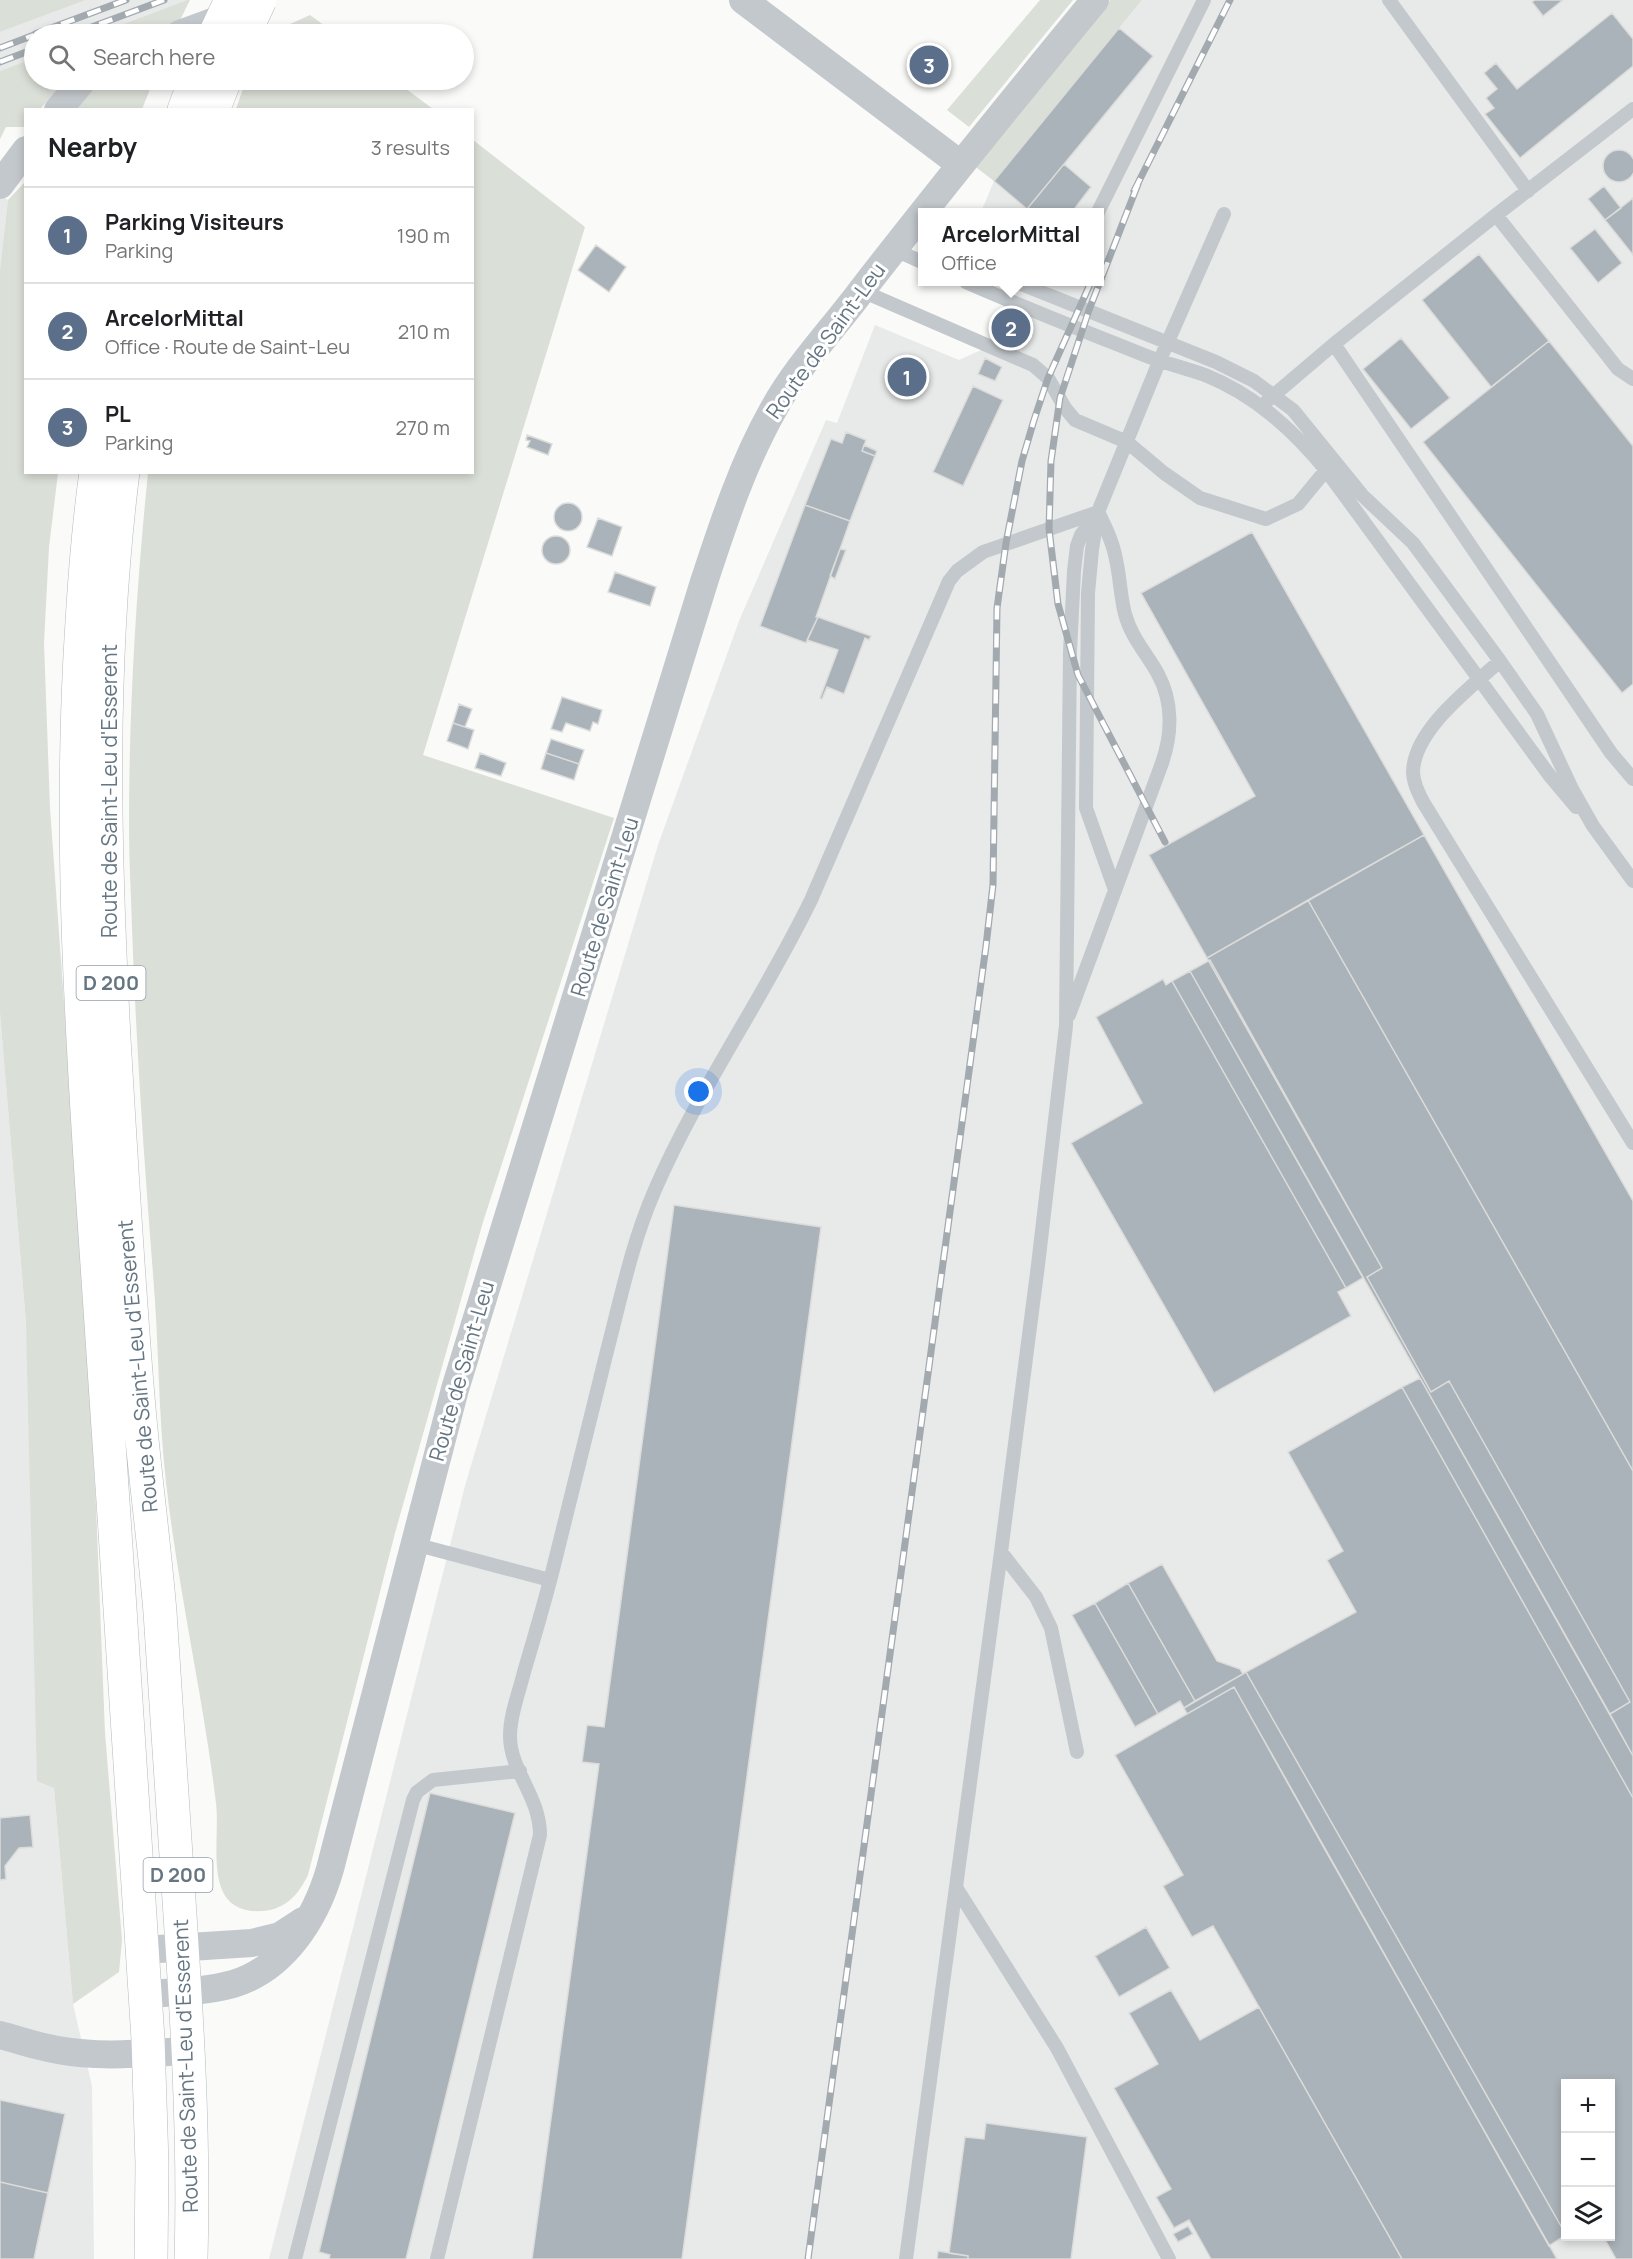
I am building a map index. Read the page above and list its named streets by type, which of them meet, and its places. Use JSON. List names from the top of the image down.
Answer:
{
  "streets": {
    "main road": ["Route de Saint-Leu d'Esserent", "D 200"],
    "street": ["Route de Saint-Leu"]
  },
  "crossings": [
    ["Route de Saint-Leu", "Route de Saint-Leu d'Esserent"]
  ],
  "page": {
    "search": "Search here",
    "pins": ["3", "2", "1"],
    "heading": ["Nearby", "3 results"],
    "list": [
      {
        "mark": "1",
        "name": "Parking Visiteurs",
        "note": "Parking",
        "value": "190 m"
      },
      {
        "mark": "2",
        "name": "ArcelorMittal",
        "note": "Office · Route de Saint-Leu",
        "value": "210 m"
      },
      {
        "mark": "3",
        "name": "PL",
        "note": "Parking",
        "value": "270 m"
      }
    ],
    "popup": ["ArcelorMittal", "Office"],
    "map_buttons": ["+", "−"]
  }
}
